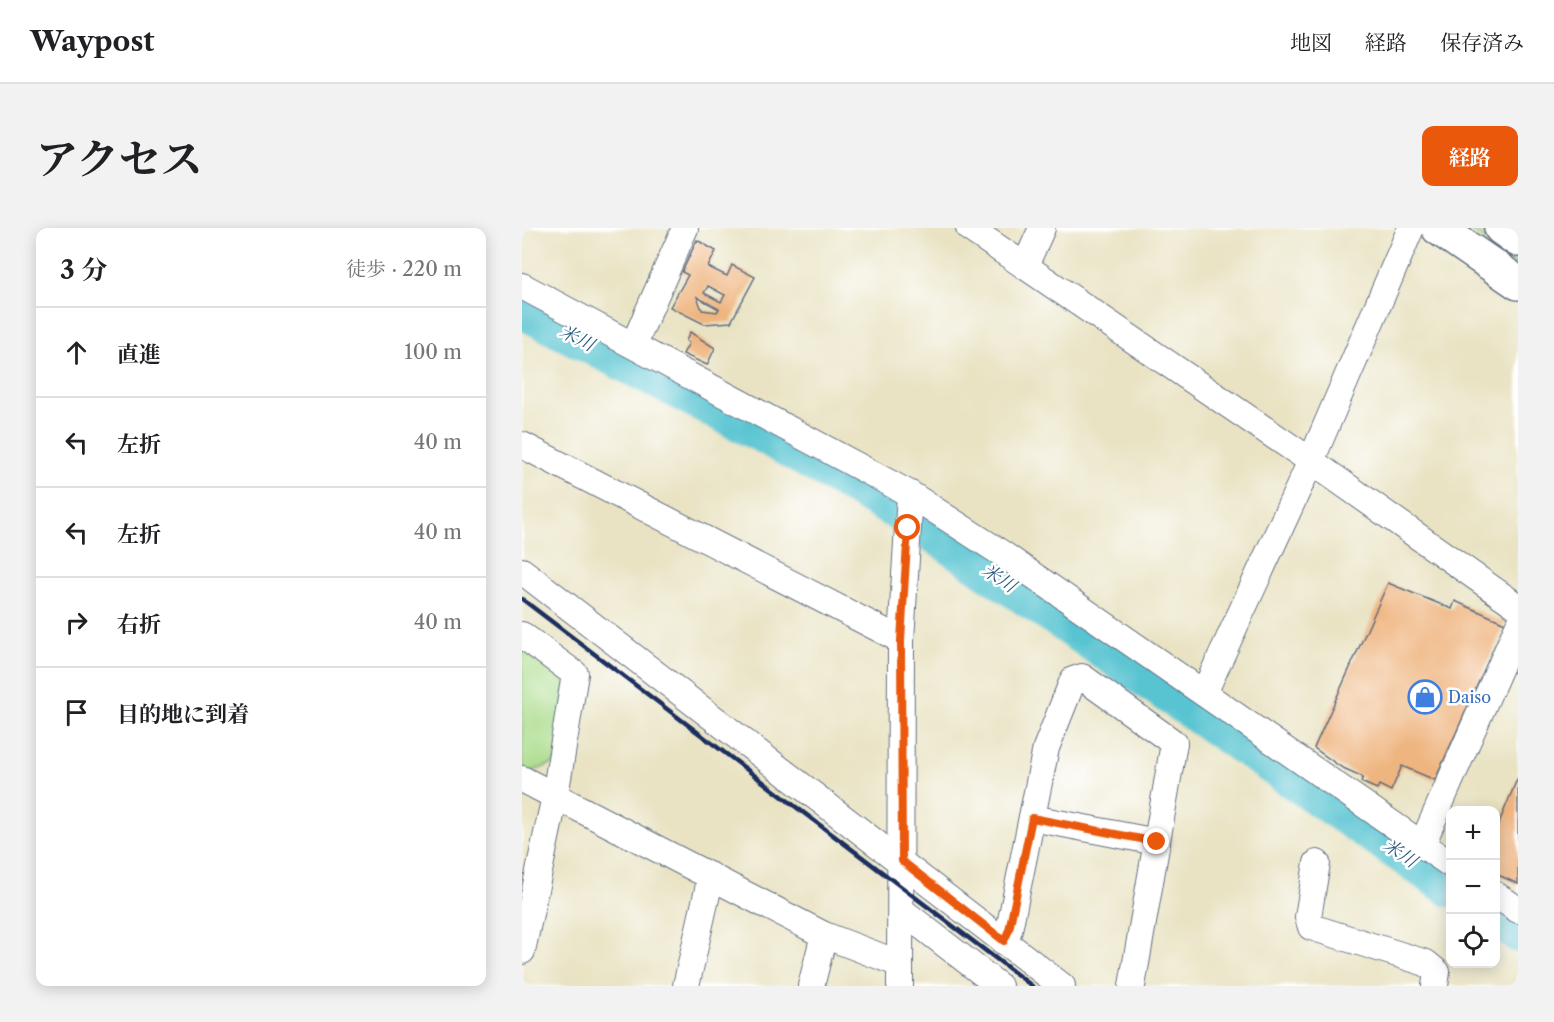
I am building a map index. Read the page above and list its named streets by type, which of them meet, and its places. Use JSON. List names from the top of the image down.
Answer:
{
  "water": ["米川"],
  "places": {
    "shop": ["Daiso"]
  },
  "page": {
    "header": "Waypost",
    "nav": ["地図", "経路", "保存済み"],
    "title": "アクセス",
    "buttons": "経路",
    "heading": ["3 分", "徒歩 · 220 m"],
    "list": [
      ["直進", "100 m"],
      ["左折", "40 m"],
      ["左折", "40 m"],
      ["右折", "40 m"],
      "目的地に到着"
    ],
    "map_buttons": ["+", "−"]
  }
}
